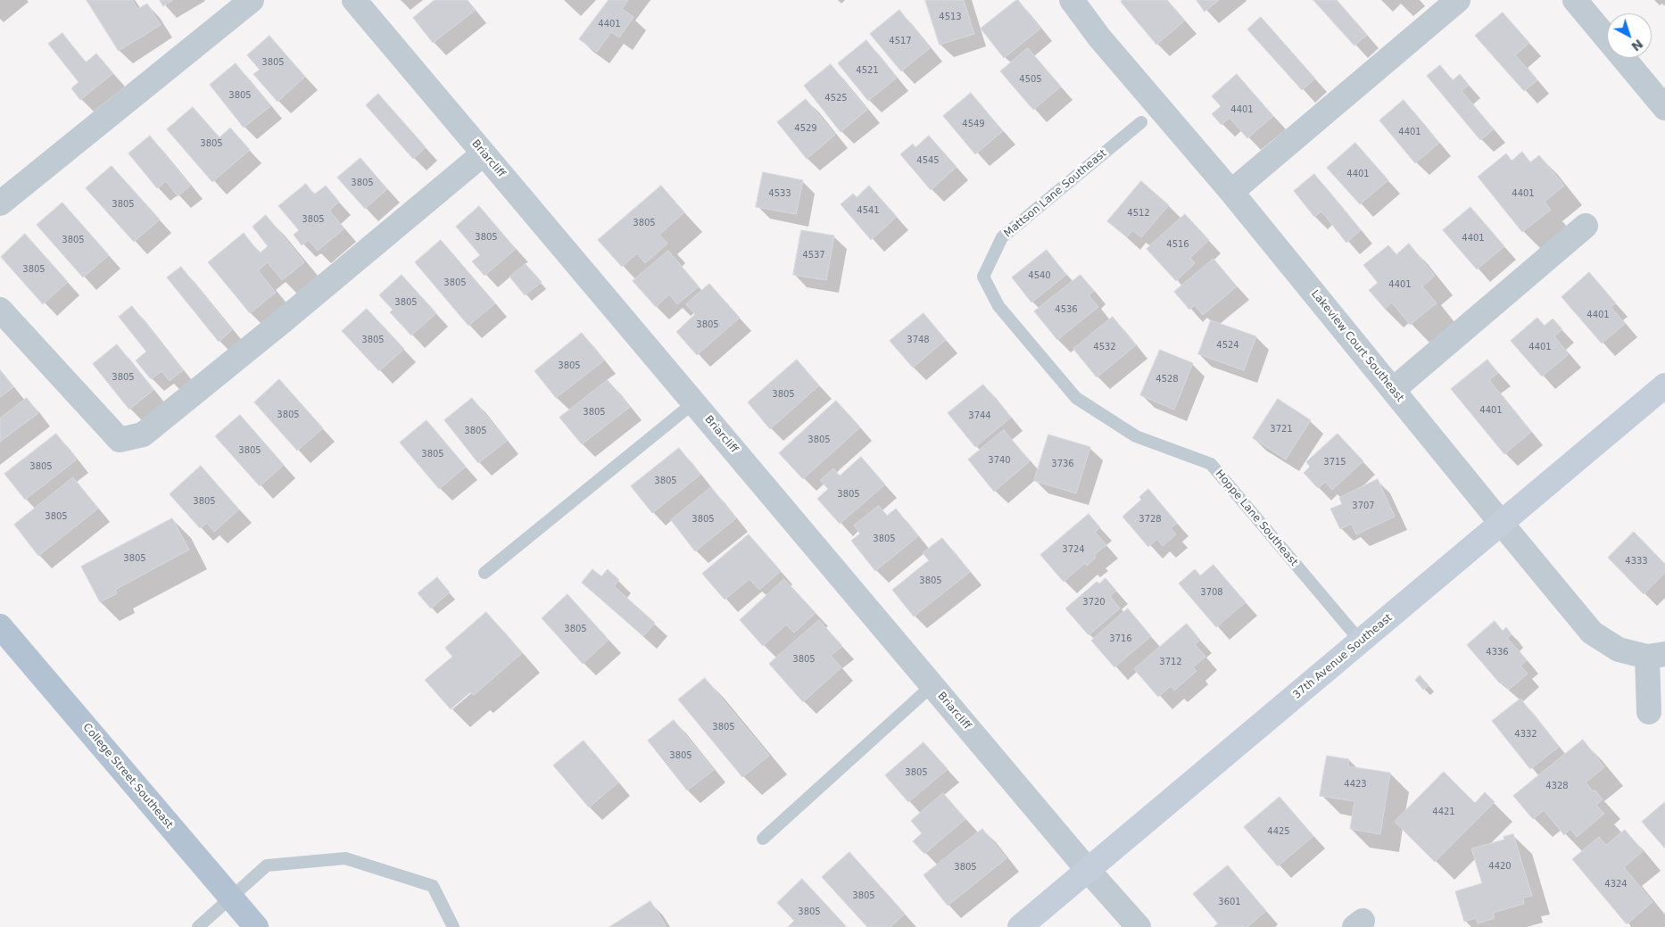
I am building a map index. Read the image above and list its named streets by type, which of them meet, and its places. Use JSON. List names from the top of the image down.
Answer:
{
  "streets": {
    "main road": ["College Street Southeast"],
    "street": ["Briarcliff", "Lakeview Court Southeast", "37th Avenue Southeast"],
    "lane": ["Mattson Lane Southeast", "Hoppe Lane Southeast"]
  },
  "crossings": [
    ["Briarcliff", "37th Avenue Southeast"],
    ["Mattson Lane Southeast", "Hoppe Lane Southeast"],
    ["Lakeview Court Southeast", "37th Avenue Southeast"],
    ["Hoppe Lane Southeast", "37th Avenue Southeast"]
  ],
  "house_numbers": [
    "4513",
    "4401",
    "4517",
    "3805",
    "4521",
    "4505",
    "3805",
    "4525",
    "4401",
    "4549",
    "4529",
    "4401",
    "3805",
    "4545",
    "4401",
    "3805",
    "4533",
    "4401",
    "3805",
    "4541",
    "4512",
    "3805",
    "3805",
    "3805",
    "4401",
    "3805",
    "4516",
    "4537",
    "3805",
    "4540",
    "3805",
    "4401",
    "3805",
    "4536",
    "4401",
    "3805",
    "3805",
    "3748",
    "4524",
    "4532",
    "4401",
    "3805",
    "3805",
    "4528",
    "3805",
    "4401",
    "3805",
    "3805",
    "3744",
    "3721",
    "3805",
    "3805",
    "3805",
    "3805",
    "3740",
    "3715",
    "3736",
    "3805",
    "3805",
    "3805",
    "3805",
    "3707",
    "3805",
    "3805",
    "3728",
    "3805",
    "3724",
    "3805",
    "4333",
    "3805",
    "3708",
    "3720",
    "3805",
    "3716",
    "4336",
    "3805",
    "3712",
    "3805",
    "4332",
    "3805",
    "3805",
    "4423",
    "4328",
    "4421",
    "4425",
    "4420",
    "3805",
    "4324",
    "3805",
    "3601",
    "3805"
  ],
  "north": "bottom right"
}
